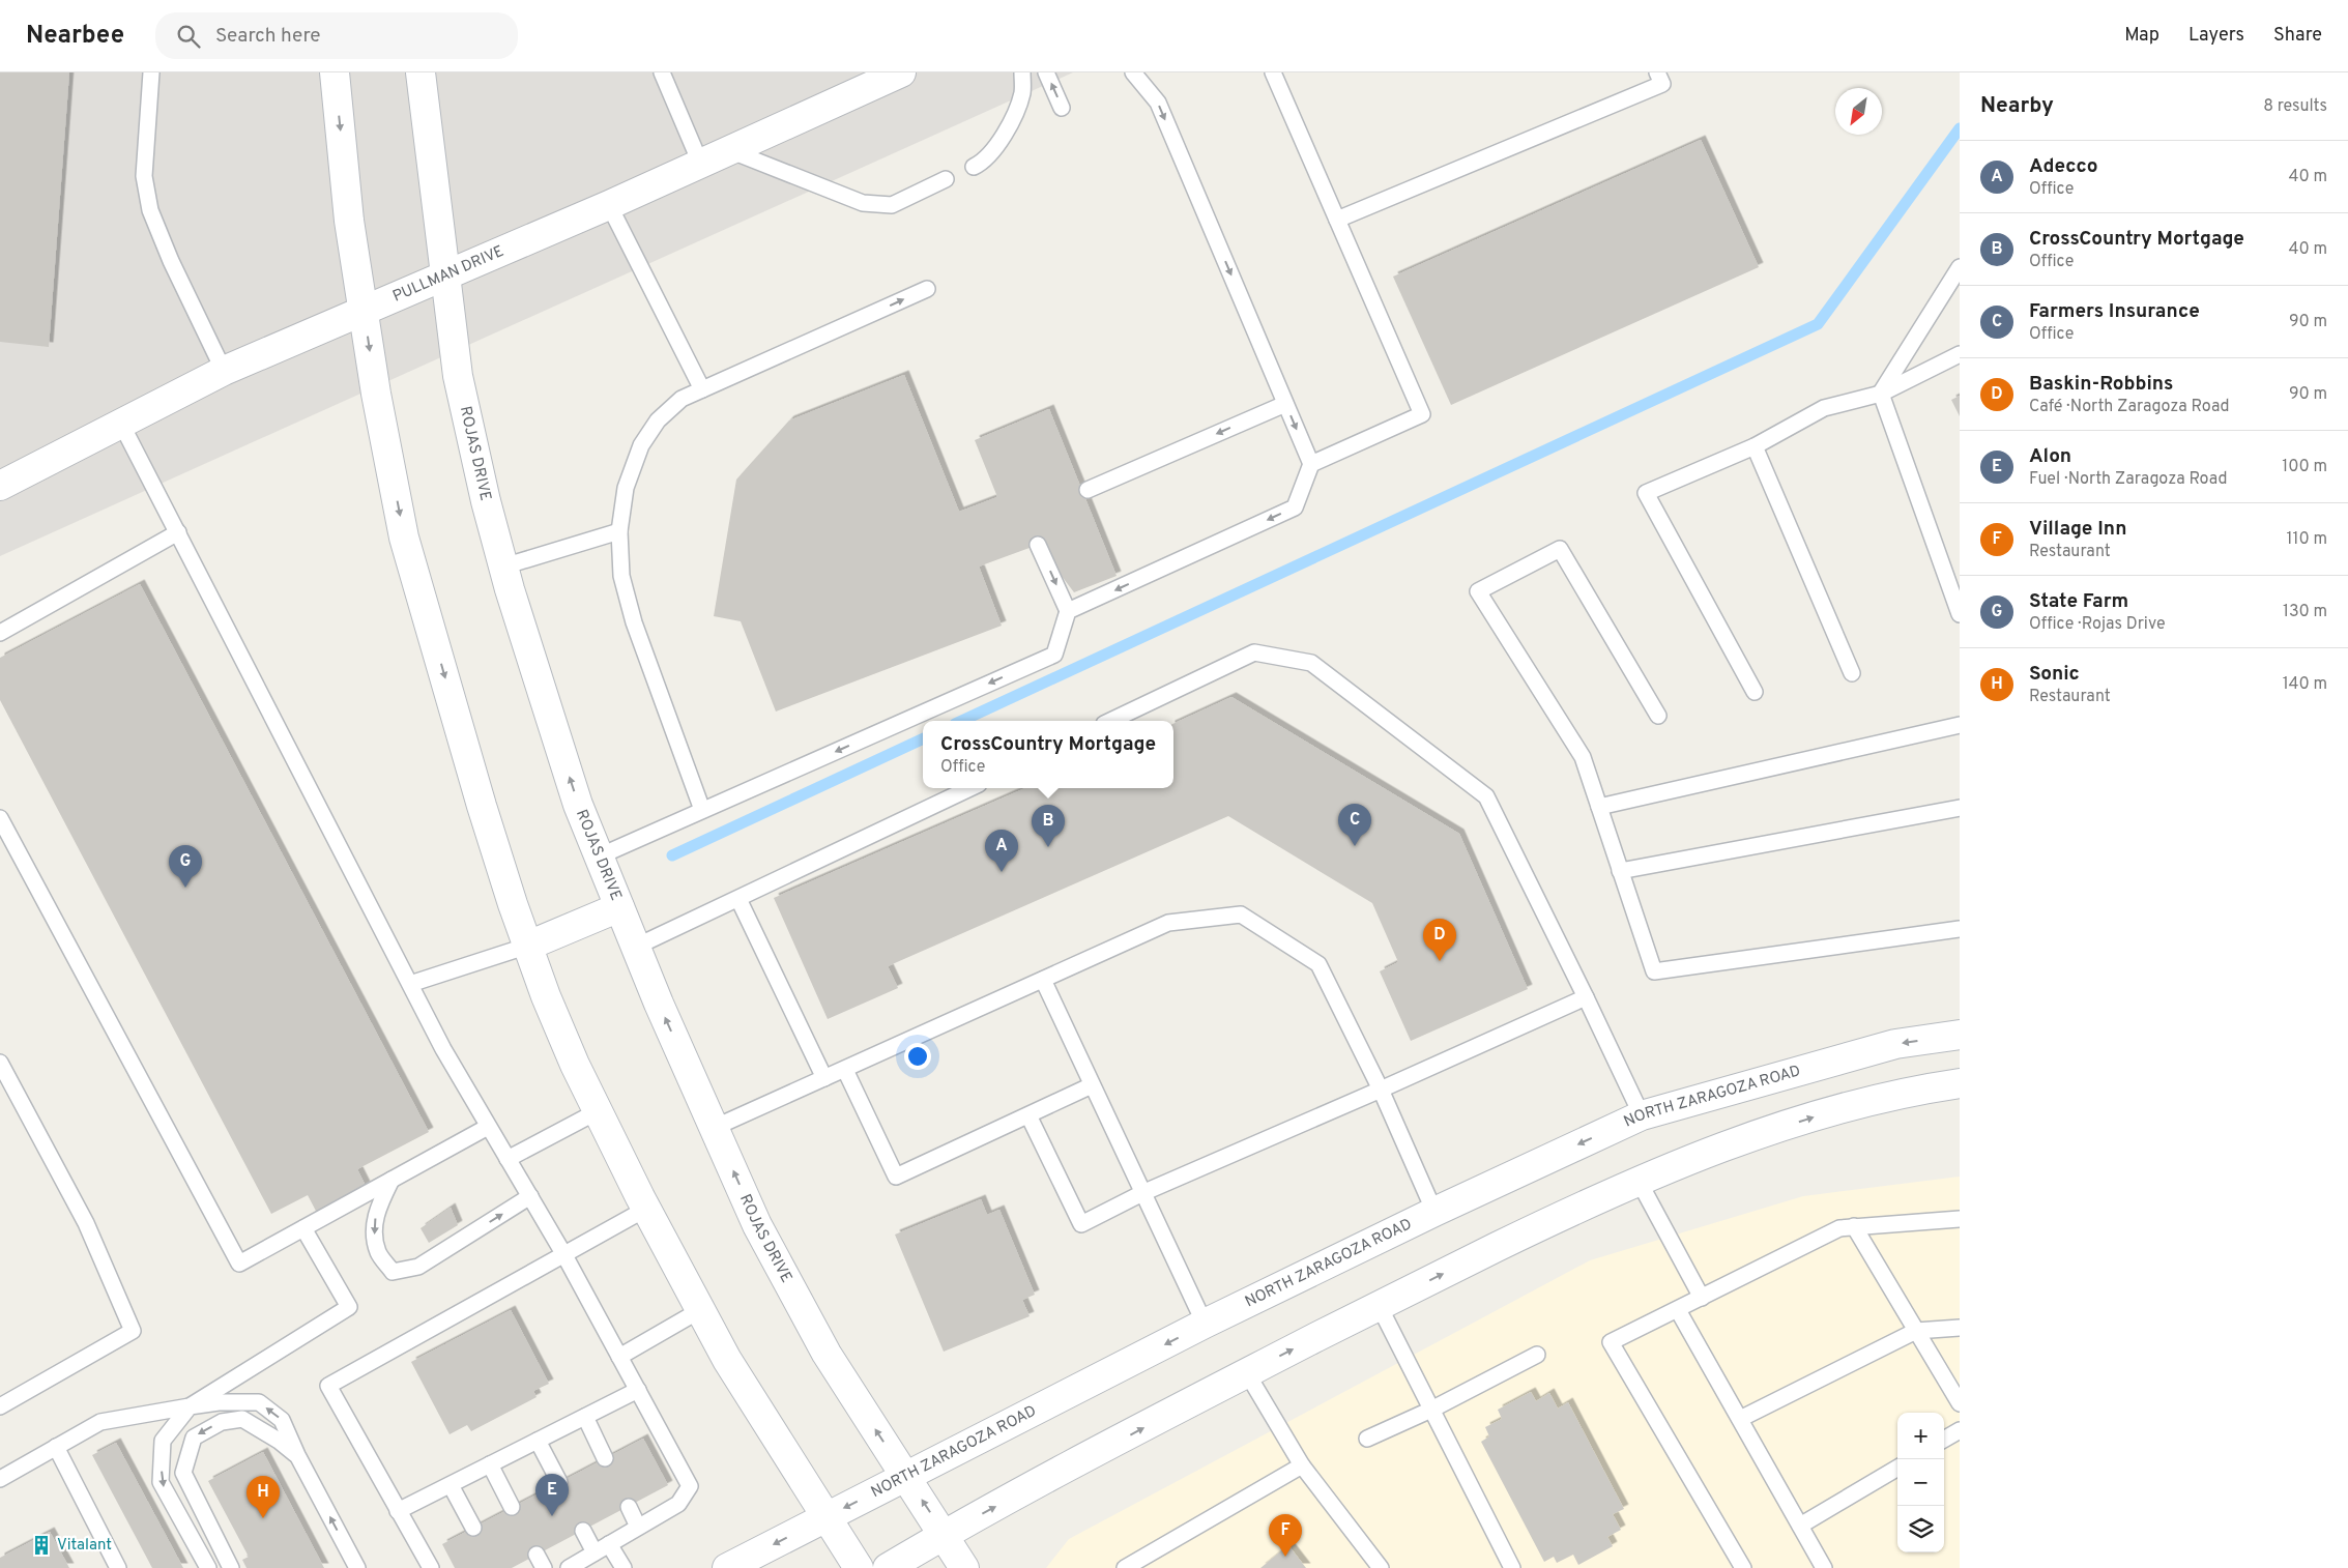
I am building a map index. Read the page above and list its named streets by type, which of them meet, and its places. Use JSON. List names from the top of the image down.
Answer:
{
  "streets": {
    "main road": ["PULLMAN DRIVE", "ROJAS DRIVE", "NORTH ZARAGOZA ROAD"]
  },
  "crossings": [
    ["PULLMAN DRIVE", "ROJAS DRIVE"],
    ["ROJAS DRIVE", "NORTH ZARAGOZA ROAD"]
  ],
  "places": {
    "building": ["Vitalant"]
  },
  "north": "bottom left",
  "page": {
    "header": "Nearbee",
    "search": "Search here",
    "nav": ["Map", "Layers", "Share"],
    "heading": ["Nearby", "8 results"],
    "list": [
      {
        "mark": "A",
        "name": "Adecco",
        "note": "Office",
        "value": "40 m"
      },
      {
        "mark": "B",
        "name": "CrossCountry Mortgage",
        "note": "Office",
        "value": "40 m"
      },
      {
        "mark": "C",
        "name": "Farmers Insurance",
        "note": "Office",
        "value": "90 m"
      },
      {
        "mark": "D",
        "name": "Baskin-Robbins",
        "note": "Café · North Zaragoza Road",
        "value": "90 m"
      },
      {
        "mark": "E",
        "name": "Alon",
        "note": "Fuel · North Zaragoza Road",
        "value": "100 m"
      },
      {
        "mark": "F",
        "name": "Village Inn",
        "note": "Restaurant",
        "value": "110 m"
      },
      {
        "mark": "G",
        "name": "State Farm",
        "note": "Office · Rojas Drive",
        "value": "130 m"
      },
      {
        "mark": "H",
        "name": "Sonic",
        "note": "Restaurant",
        "value": "140 m"
      }
    ],
    "popup": ["CrossCountry Mortgage", "Office"],
    "pins": [
      "C",
      "B",
      "A",
      "G",
      "D",
      "E",
      "H",
      "F"
    ],
    "map_buttons": ["+", "−"]
  }
}
